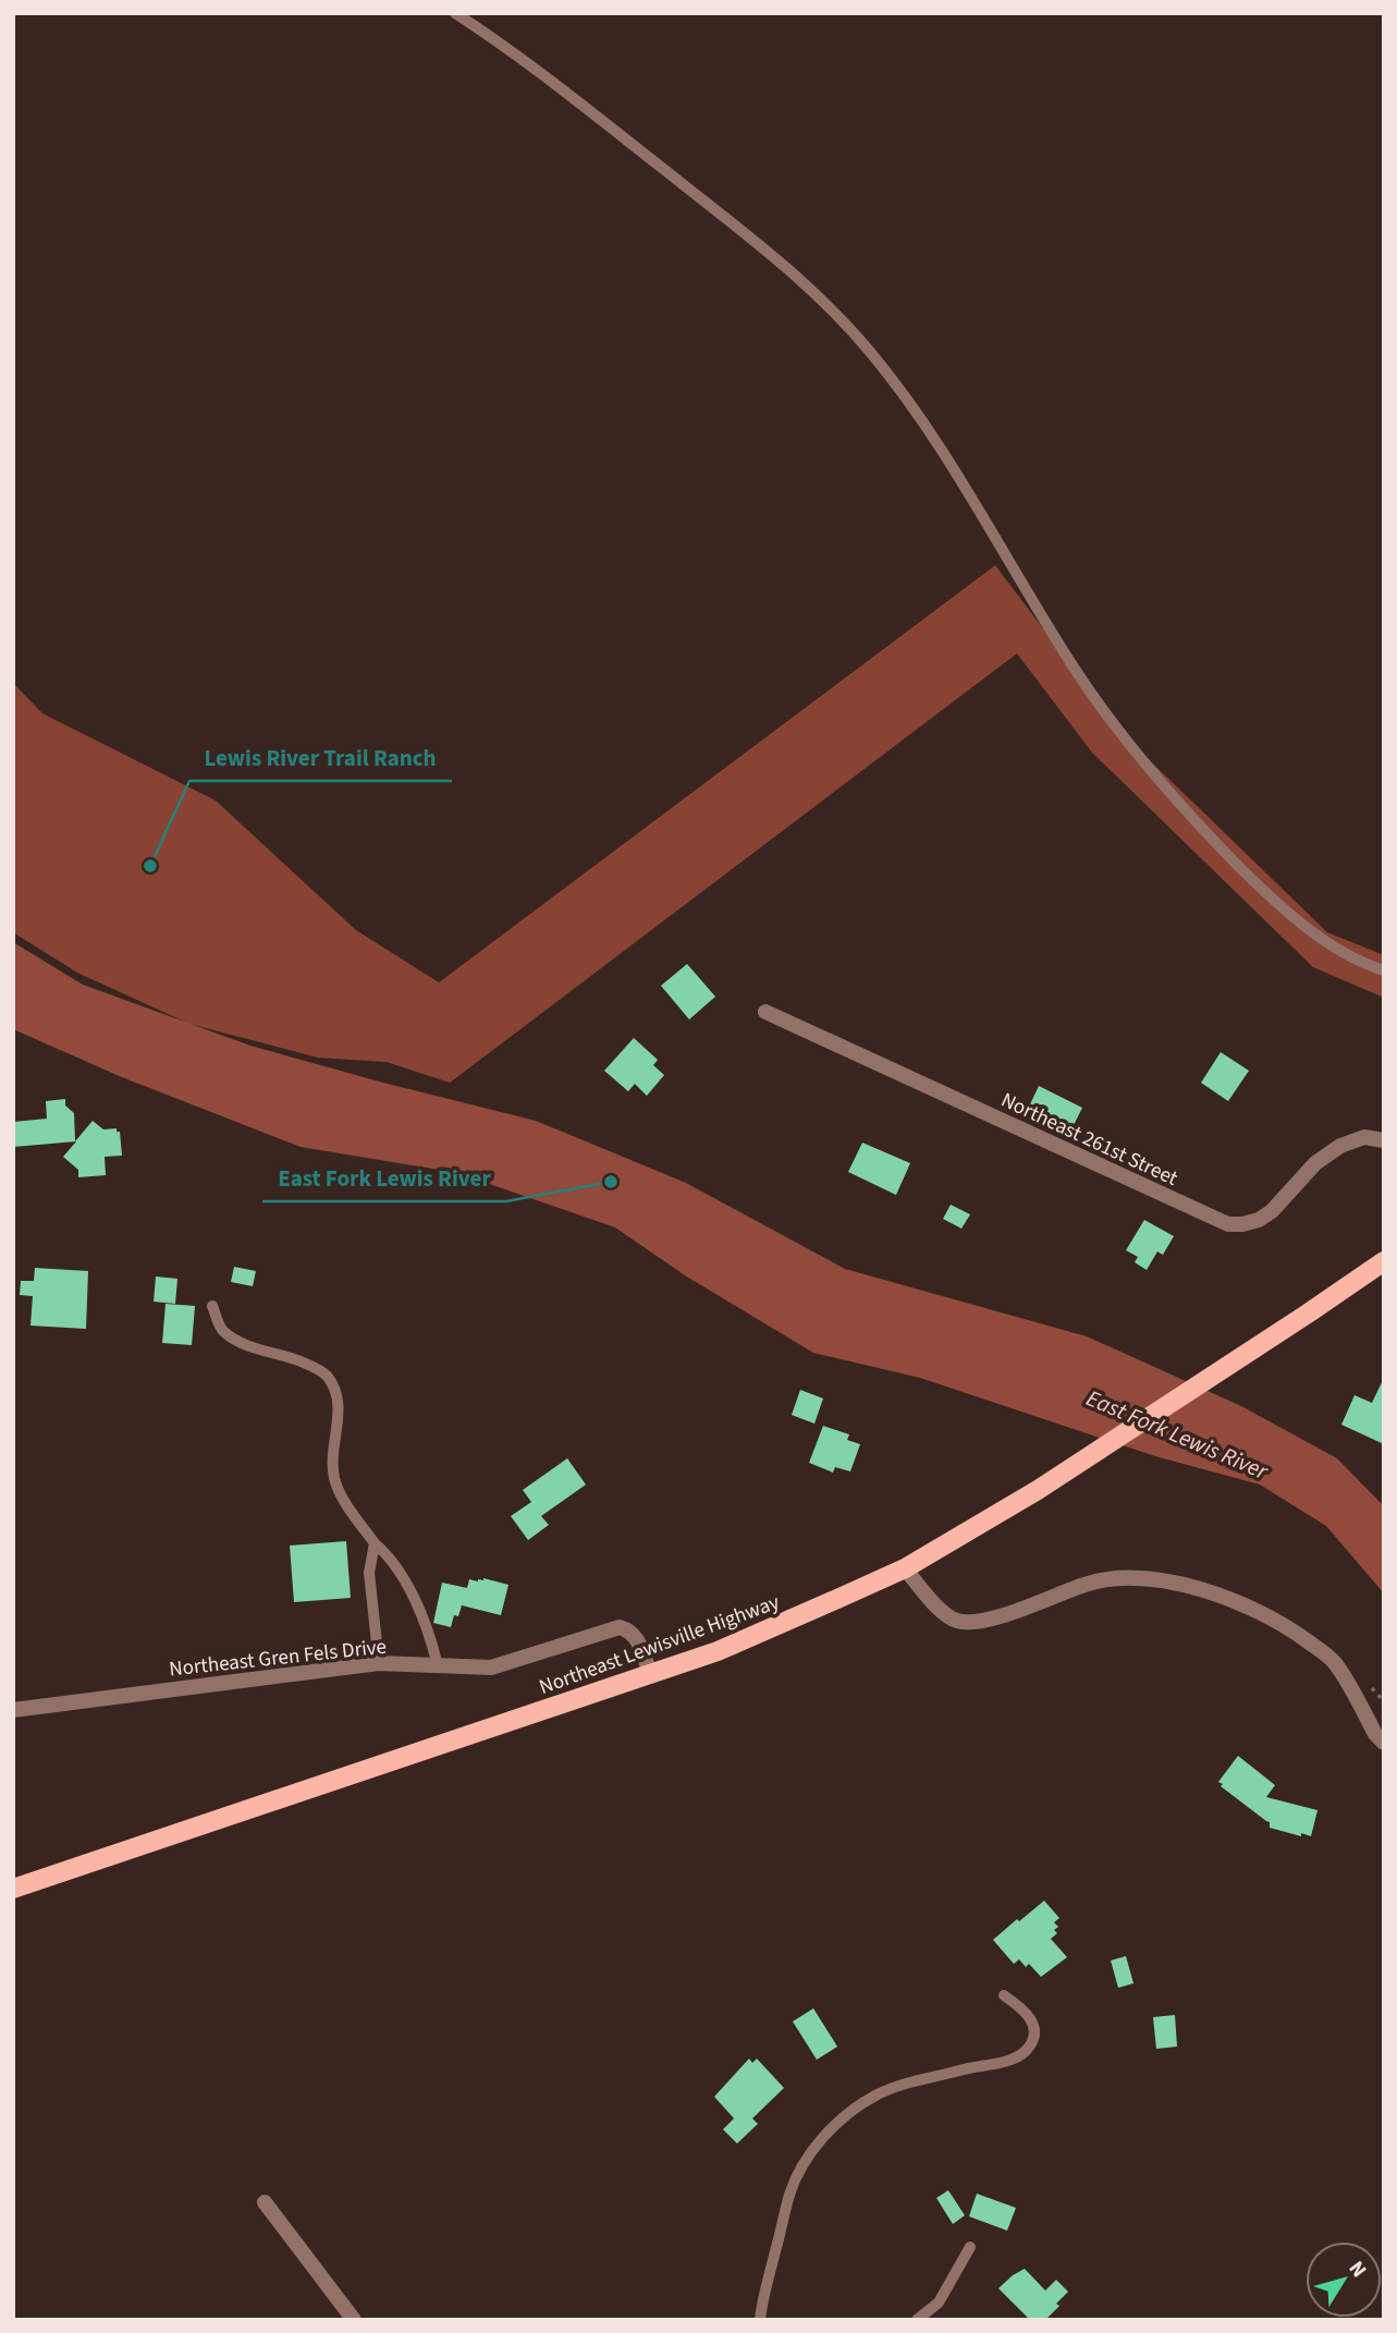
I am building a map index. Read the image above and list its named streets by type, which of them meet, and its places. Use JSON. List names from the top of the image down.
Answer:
{
  "streets": {
    "main road": ["Northeast Lewisville Highway"],
    "street": ["Northeast 261st Street", "Northeast Gren Fels Drive"]
  },
  "crossings": [
    ["Northeast Lewisville Highway", "Northeast Gren Fels Drive"]
  ],
  "water": ["East Fork Lewis River"],
  "places": ["Lewis River Trail Ranch", "East Fork Lewis River"],
  "north": "top right"
}
